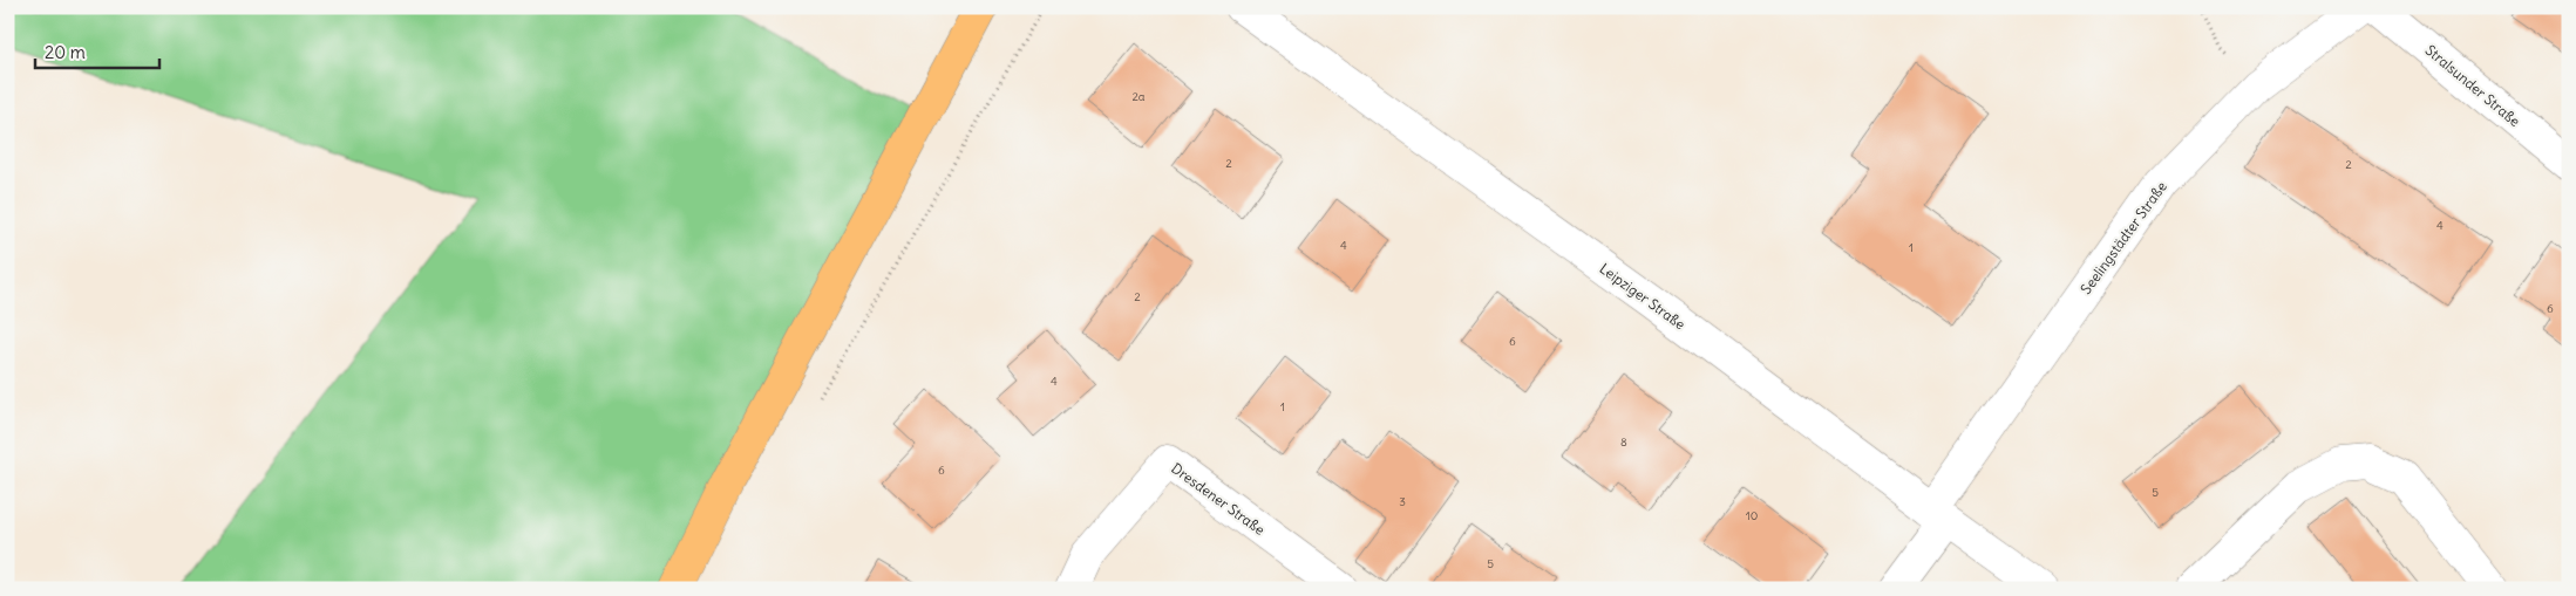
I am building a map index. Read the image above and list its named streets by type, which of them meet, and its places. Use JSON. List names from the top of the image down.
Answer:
{
  "streets": {
    "street": [
      "Stralsunder Straße",
      "Seelingstädter Straße",
      "Leipziger Straße",
      "Dresdener Straße"
    ]
  },
  "crossings": [
    ["Seelingstädter Straße", "Leipziger Straße"]
  ],
  "house_numbers": [
    "2a",
    "2",
    "2",
    "4",
    "4",
    "1",
    "2",
    "6",
    "6",
    "4",
    "1",
    "8",
    "6",
    "5",
    "3",
    "10",
    "5"
  ],
  "scale_bar": "20 m"
}
